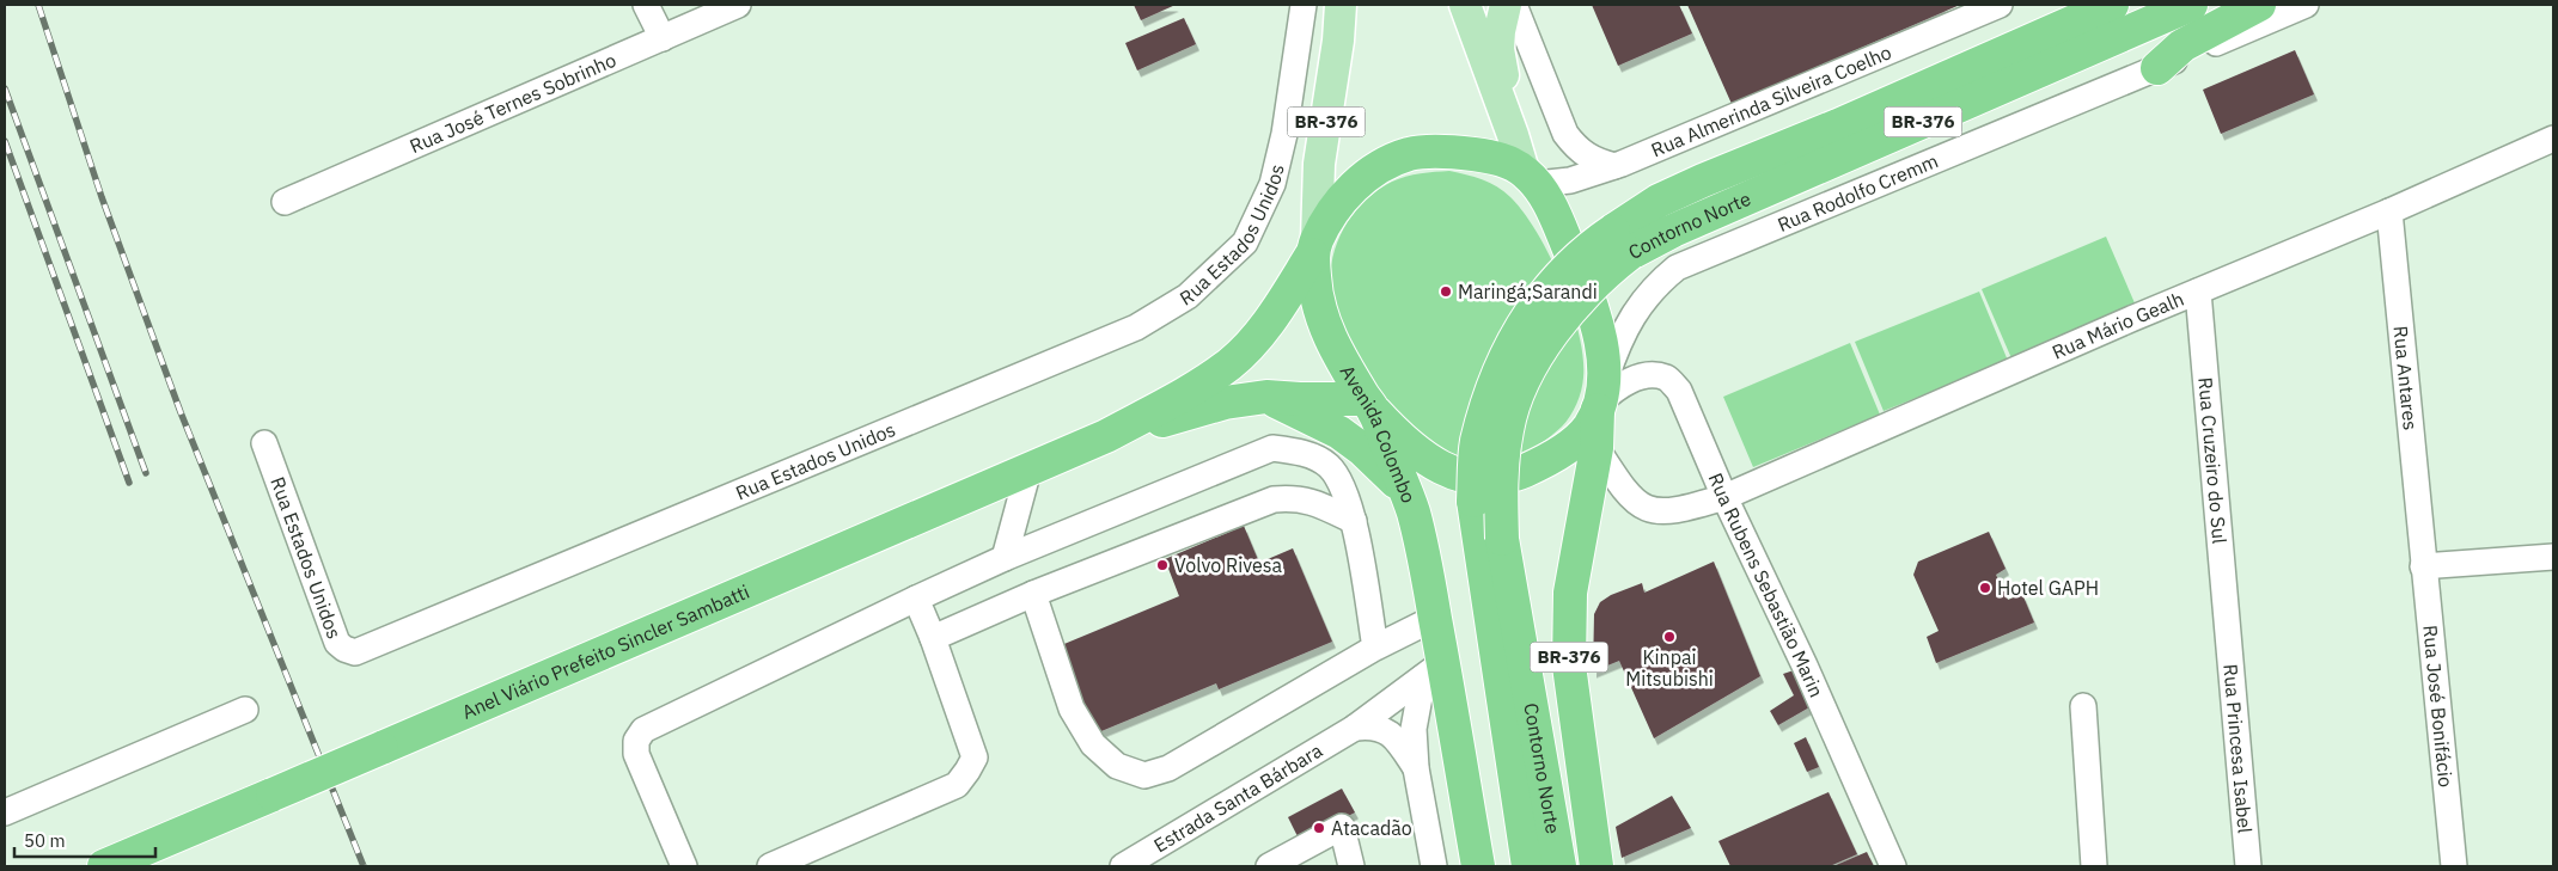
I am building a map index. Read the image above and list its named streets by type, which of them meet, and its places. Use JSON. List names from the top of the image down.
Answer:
{
  "streets": {
    "highway": [
      "BR-376",
      "Contorno Norte",
      "Avenida Colombo",
      "Anel Viário Prefeito Sincler Sambatti"
    ],
    "street": [
      "Rua Almerinda Silveira Coelho",
      "Rua José Ternes Sobrinho",
      "Rua Rodolfo Cremm",
      "Rua Estados Unidos",
      "Rua Mário Gealh",
      "Rua Antares",
      "Rua Cruzeiro do Sul",
      "Rua Rubens Sebastião Marin",
      "Rua José Bonifácio",
      "Rua Princesa Isabel",
      "Estrada Santa Bárbara"
    ]
  },
  "crossings": [
    ["Rua Almerinda Silveira Coelho", "BR-376"],
    ["Rua Almerinda Silveira Coelho", "Anel Viário Prefeito Sincler Sambatti"],
    ["BR-376", "Rua Rodolfo Cremm"],
    ["BR-376", "Rua Mário Gealh"],
    ["BR-376", "Rua Rubens Sebastião Marin"],
    ["BR-376", "Anel Viário Prefeito Sincler Sambatti"],
    ["Rua Rodolfo Cremm", "Rua Rubens Sebastião Marin"],
    ["Rua Mário Gealh", "Rua Antares"],
    ["Rua Mário Gealh", "Rua Cruzeiro do Sul"],
    ["Rua Mário Gealh", "Rua Rubens Sebastião Marin"],
    ["Rua Antares", "Rua José Bonifácio"],
    ["Avenida Colombo", "Anel Viário Prefeito Sincler Sambatti"],
    ["Avenida Colombo", "Estrada Santa Bárbara"],
    ["Rua Cruzeiro do Sul", "Rua Princesa Isabel"]
  ],
  "places": [
    "Maringá;Sarandi",
    "Volvo Rivesa",
    "Hotel GAPH",
    "Kinpai Mitsubishi",
    "Atacadão"
  ],
  "scale_bar": "50 m"
}
